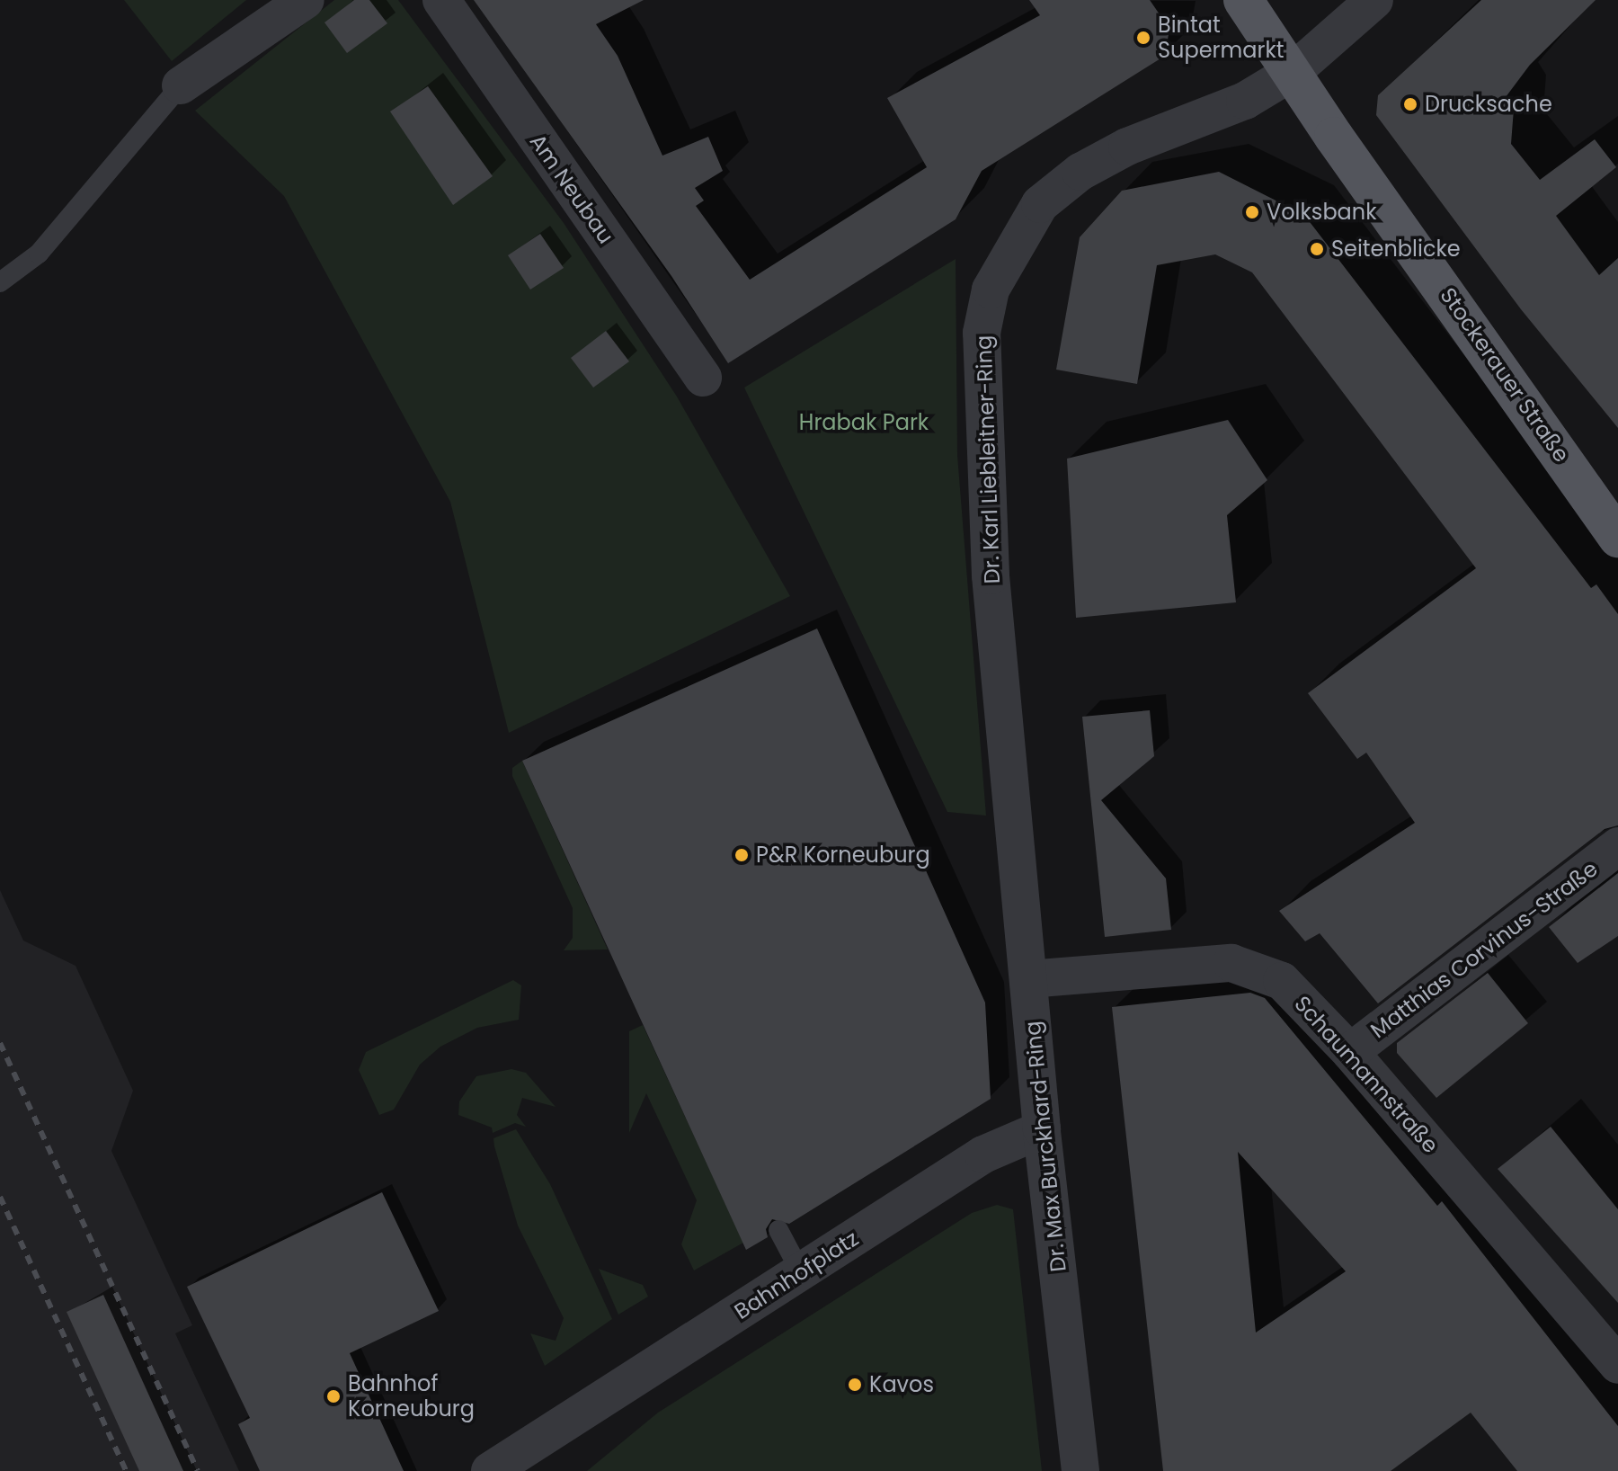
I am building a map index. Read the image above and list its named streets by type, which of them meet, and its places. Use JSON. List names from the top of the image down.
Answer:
{
  "streets": {
    "main road": ["Stockerauer Straße"],
    "street": [
      "Am Neubau",
      "Dr. Karl Liebleitner-Ring",
      "Matthias Corvinus-Straße",
      "Schaumannstraße",
      "Dr. Max Burckhard-Ring",
      "Bahnhofplatz"
    ]
  },
  "crossings": [
    ["Stockerauer Straße", "Dr. Karl Liebleitner-Ring"],
    ["Dr. Karl Liebleitner-Ring", "Dr. Max Burckhard-Ring"],
    ["Matthias Corvinus-Straße", "Schaumannstraße"],
    ["Schaumannstraße", "Dr. Max Burckhard-Ring"],
    ["Dr. Max Burckhard-Ring", "Bahnhofplatz"]
  ],
  "parks": ["Hrabak Park"],
  "places": [
    "Bintat Supermarkt",
    "Drucksache",
    "Volksbank",
    "Seitenblicke",
    "P&R Korneuburg",
    "Kavos",
    "Bahnhof Korneuburg"
  ]
}
